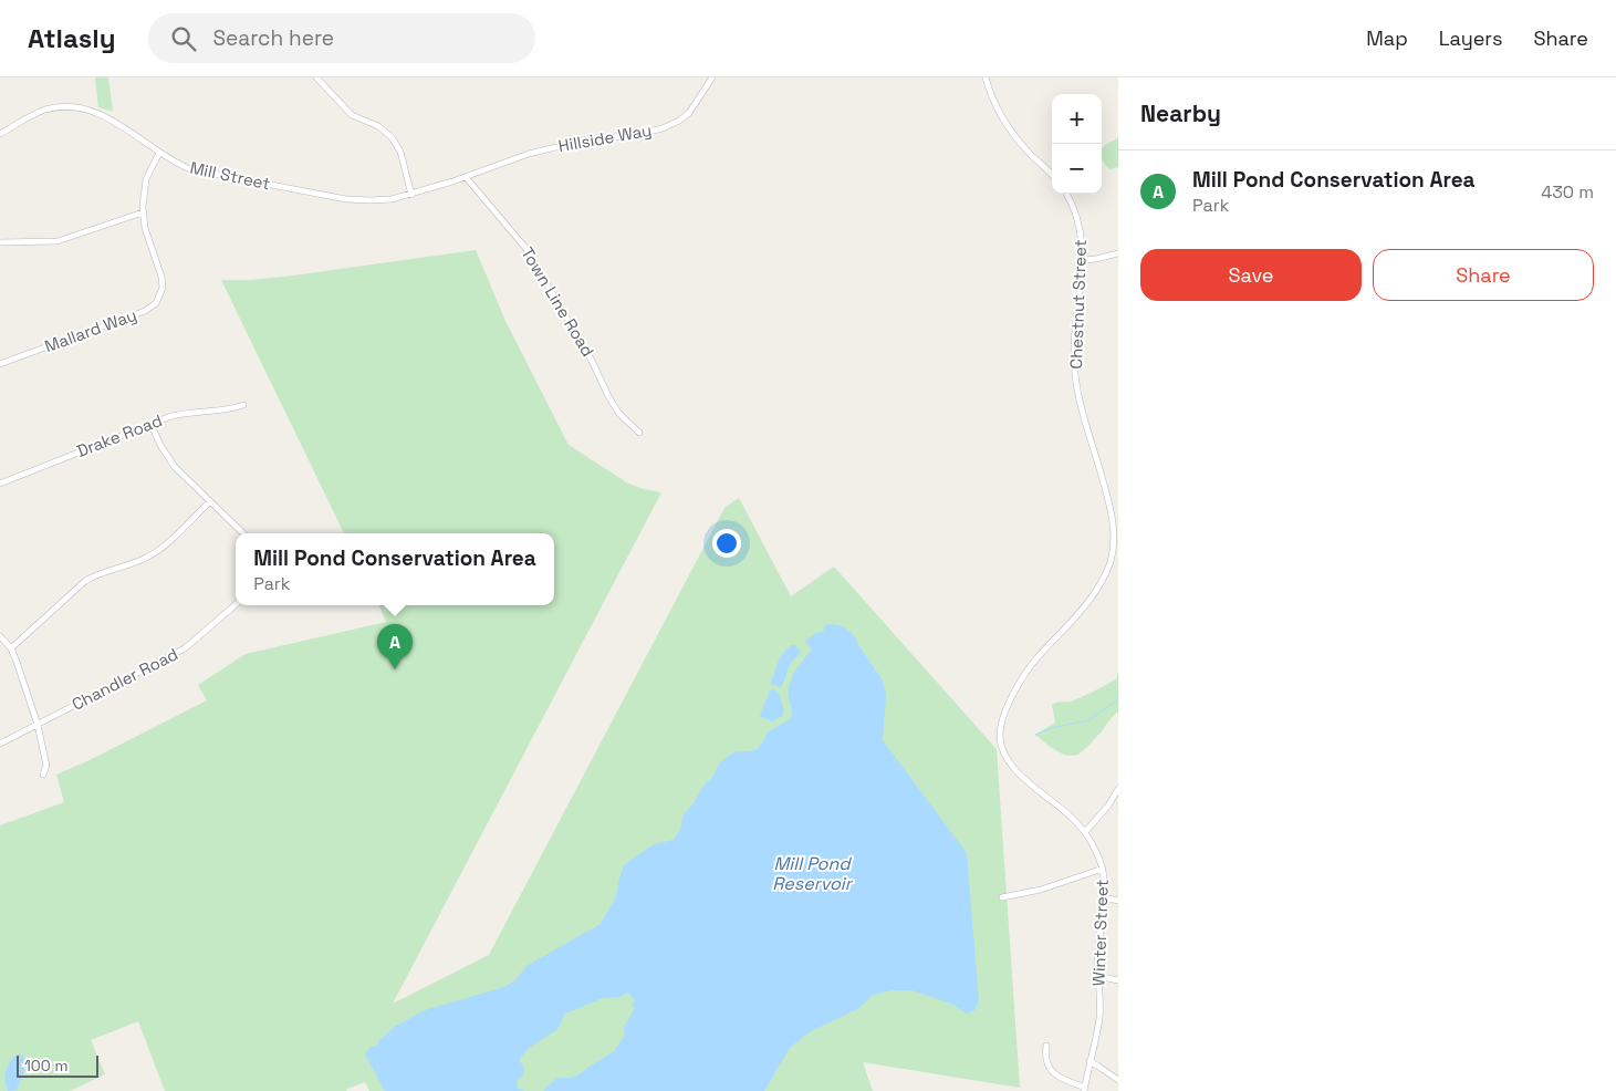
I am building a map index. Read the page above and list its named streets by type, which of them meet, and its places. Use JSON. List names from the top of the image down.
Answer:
{
  "streets": {
    "street": [
      "Hillside Way",
      "Mill Street",
      "Town Line Road",
      "Chestnut Street",
      "Mallard Way",
      "Drake Road",
      "Chandler Road",
      "Winter Street"
    ]
  },
  "crossings": [
    ["Hillside Way", "Mill Street"],
    ["Mill Street", "Town Line Road"],
    ["Mill Street", "Mallard Way"],
    ["Chestnut Street", "Winter Street"]
  ],
  "water": ["Mill Pond Reservoir"],
  "scale_bar": "100 m",
  "page": {
    "header": "Atlasly",
    "search": "Search here",
    "nav": ["Map", "Layers", "Share"],
    "heading": "Nearby",
    "map_buttons": ["+", "−"],
    "list": [
      {
        "mark": "A",
        "name": "Mill Pond Conservation Area",
        "note": "Park",
        "value": "430 m"
      }
    ],
    "buttons": ["Save", "Share"],
    "popup": ["Mill Pond Conservation Area", "Park"],
    "pins": "A",
    "scale": "100 m"
  }
}
